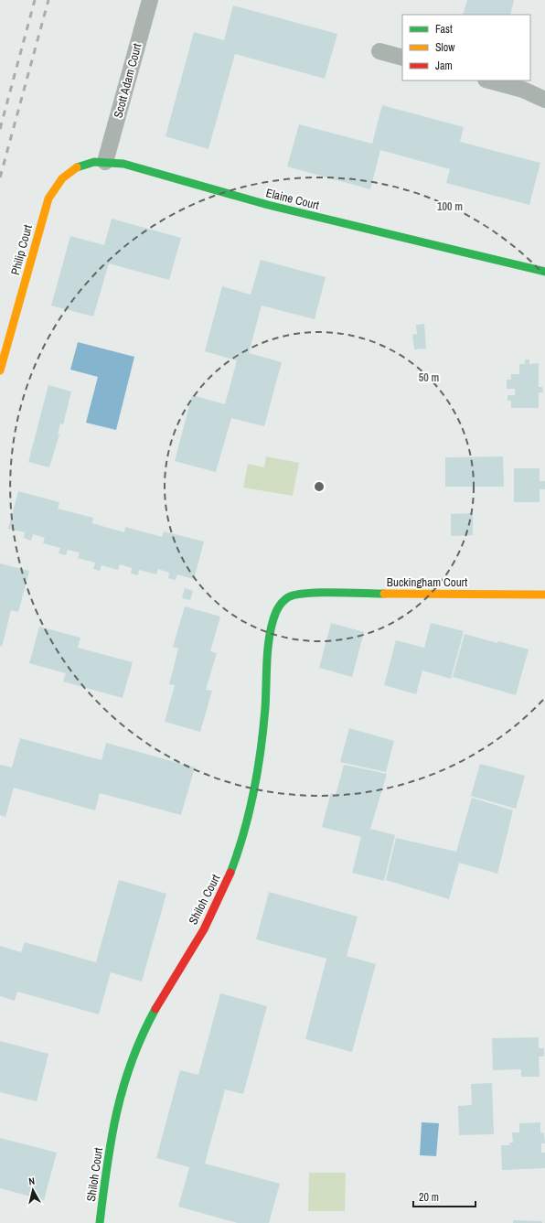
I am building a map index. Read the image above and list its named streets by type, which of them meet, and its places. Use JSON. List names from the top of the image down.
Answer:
{
  "streets": {
    "street": [
      "Scott Adam Court",
      "Elaine Court",
      "Philip Court",
      "Buckingham Court",
      "Shiloh Court"
    ]
  },
  "crossings": [
    ["Scott Adam Court", "Elaine Court"],
    ["Elaine Court", "Philip Court"],
    ["Buckingham Court", "Shiloh Court"]
  ],
  "legend": ["Fast", "Slow", "Jam"],
  "scale_bar": "20 m",
  "north": "top",
  "rings": ["100 m", "50 m"]
}
